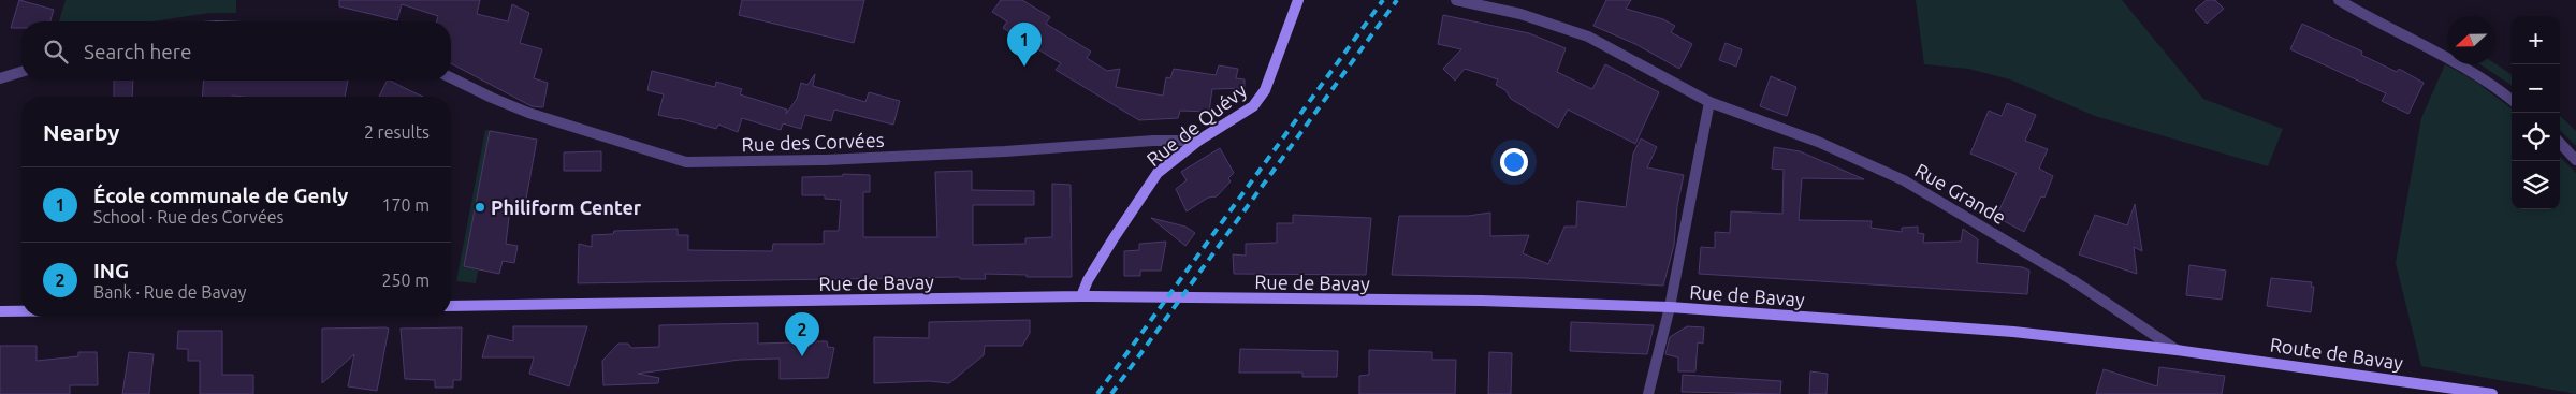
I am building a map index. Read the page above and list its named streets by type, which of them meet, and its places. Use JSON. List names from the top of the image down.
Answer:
{
  "streets": {
    "main road": ["Rue de Quévy", "Rue de Bavay", "Route de Bavay"],
    "street": ["Rue des Corvées", "Rue Grande"]
  },
  "crossings": [
    ["Rue de Quévy", "Rue des Corvées"],
    ["Rue de Quévy", "Rue de Bavay"],
    ["Rue Grande", "Rue de Bavay"],
    ["Rue Grande", "Route de Bavay"],
    ["Rue de Bavay", "Route de Bavay"]
  ],
  "places": ["Philiform Center"],
  "north": "left",
  "page": {
    "map_buttons": ["+", "−"],
    "search": "Search here",
    "pins": ["1", "2"],
    "heading": ["Nearby", "2 results"],
    "list": [
      {
        "mark": "1",
        "name": "École communale de Genly",
        "note": "School · Rue des Corvées",
        "value": "170 m"
      },
      {
        "mark": "2",
        "name": "ING",
        "note": "Bank · Rue de Bavay",
        "value": "250 m"
      }
    ]
  }
}
